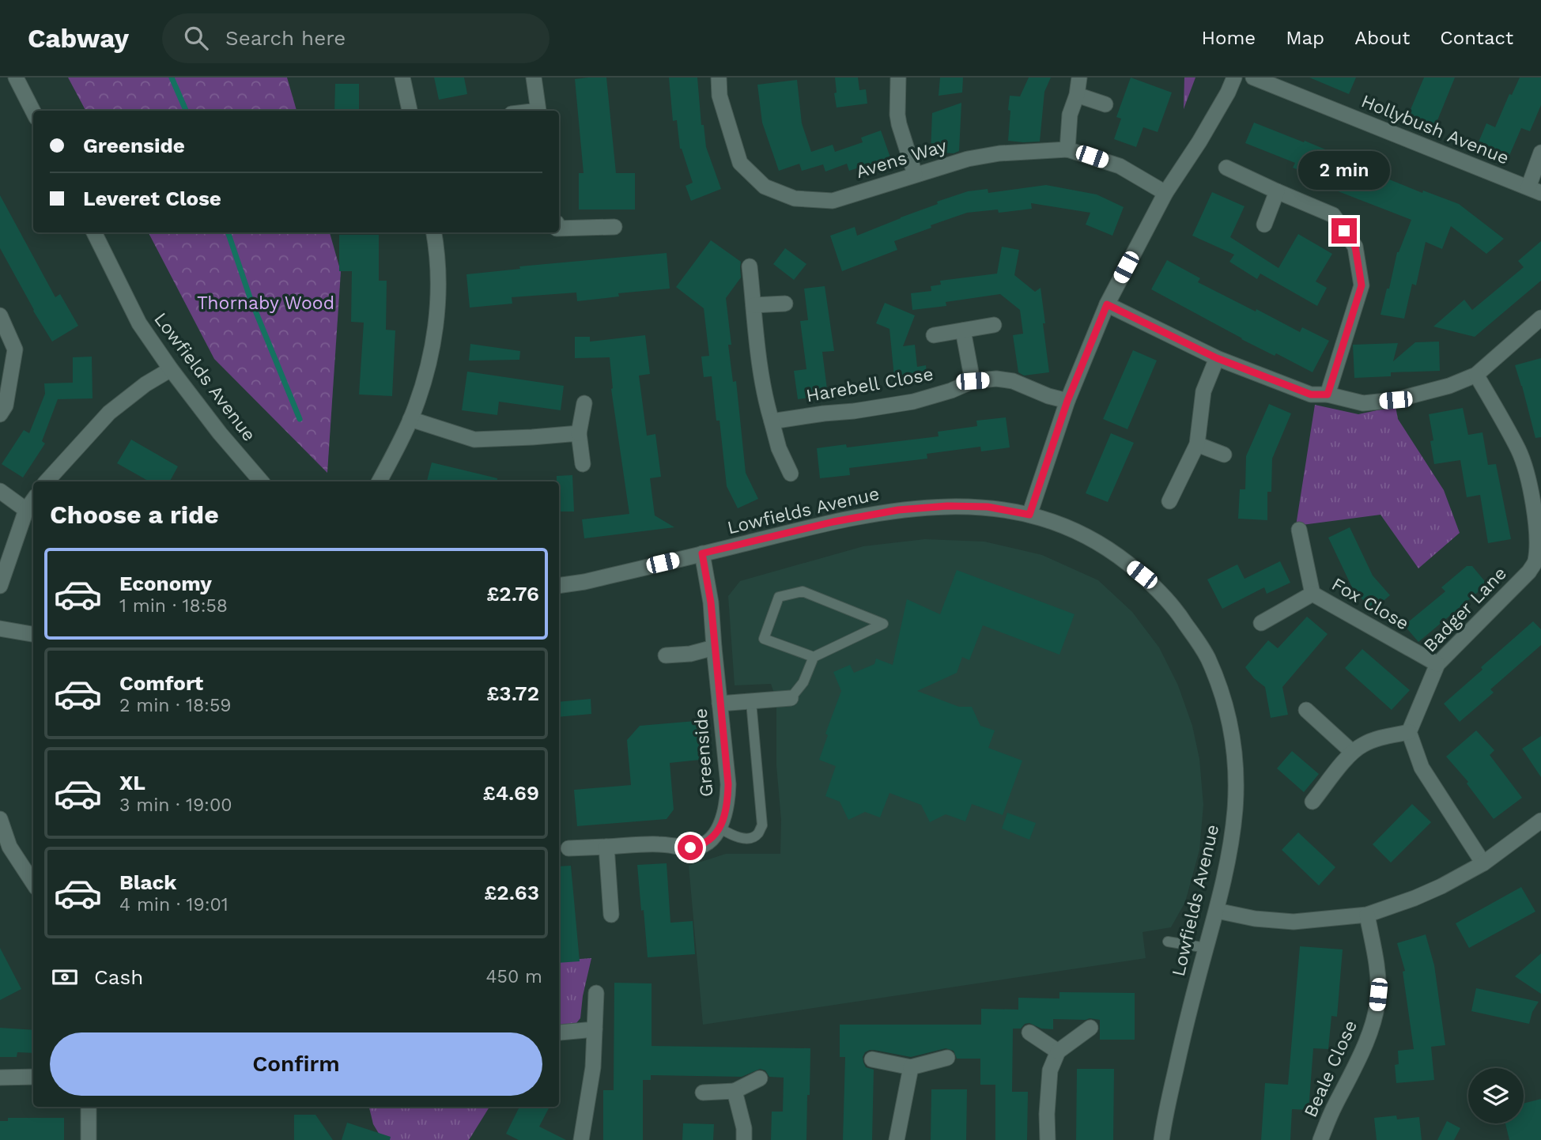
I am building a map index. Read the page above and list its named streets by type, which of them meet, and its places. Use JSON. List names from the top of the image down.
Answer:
{
  "streets": {
    "street": [
      "Hollybush Avenue",
      "Avens Way",
      "Lowfields Avenue",
      "Harebell Close",
      "Fox Close",
      "Badger Lane",
      "Greenside",
      "Beale Close"
    ]
  },
  "crossings": [
    ["Lowfields Avenue", "Greenside"],
    ["Fox Close", "Badger Lane"]
  ],
  "parks": ["Thornaby Wood"],
  "page": {
    "header": "Cabway",
    "search": "Search here",
    "nav": [
      "Home",
      "Map",
      "About",
      "Contact"
    ],
    "banner": ["Greenside", "Leveret Close"],
    "bubble": "2 min",
    "heading": "Choose a ride",
    "list": [
      {
        "name": "Economy",
        "note": "1 min · 18:58",
        "value": "£2.76"
      },
      {
        "name": "Comfort",
        "note": "2 min · 18:59",
        "value": "£3.72"
      },
      {
        "name": "XL",
        "note": "3 min · 19:00",
        "value": "£4.69"
      },
      {
        "name": "Black",
        "note": "4 min · 19:01",
        "value": "£2.63"
      }
    ],
    "pay": ["Cash", "450 m"],
    "buttons": "Confirm"
  }
}
